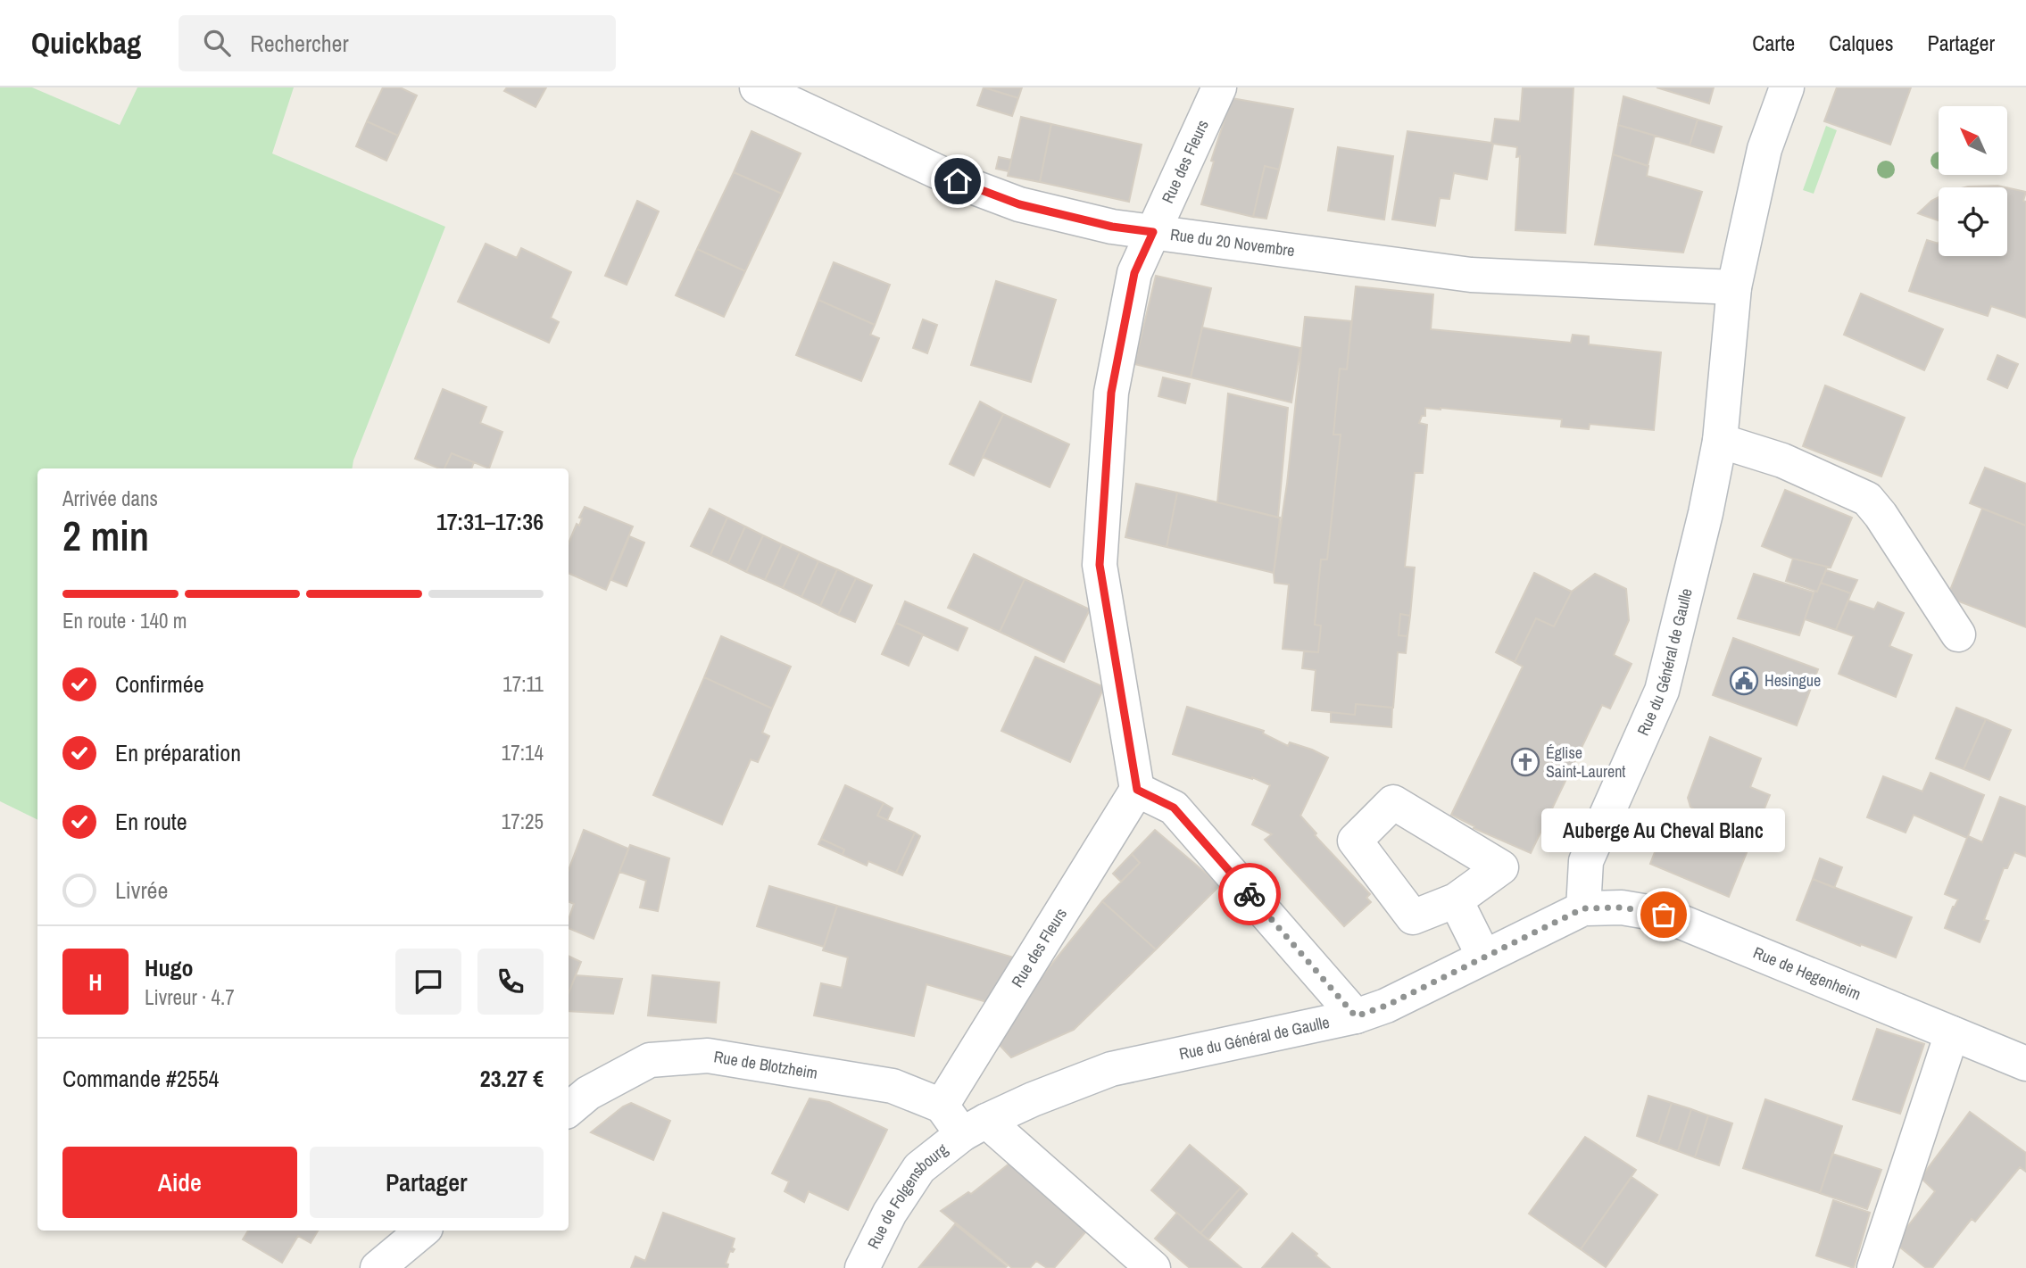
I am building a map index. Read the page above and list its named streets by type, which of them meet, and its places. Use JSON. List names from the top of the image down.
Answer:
{
  "streets": {
    "street": [
      "Rue des Fleurs",
      "Rue du 20 Novembre",
      "Rue du Général de Gaulle",
      "Rue de Hegenheim",
      "Rue de Blotzheim",
      "Rue de Folgensbourg"
    ]
  },
  "crossings": [
    ["Rue des Fleurs", "Rue du 20 Novembre"],
    ["Rue des Fleurs", "Rue de Blotzheim"],
    ["Rue du 20 Novembre", "Rue du Général de Gaulle"],
    ["Rue du Général de Gaulle", "Rue de Hegenheim"],
    ["Rue du Général de Gaulle", "Rue de Folgensbourg"]
  ],
  "places": {
    "public building": ["Hesingue"],
    "church": ["Église Saint-Laurent"],
    "other": ["Auberge Au Cheval Blanc"]
  },
  "north": "top left",
  "page": {
    "header": "Quickbag",
    "search": "Rechercher",
    "nav": ["Carte", "Calques", "Partager"],
    "heading": ["2 min", "Arrivée dans", "17:31–17:36"],
    "panel": [
      "Hugo",
      "Livreur · 4.7",
      "Commande #2554",
      "23.27 €"
    ],
    "bar": "En route · 140 m",
    "list": [
      ["Confirmée", "17:11"],
      ["En préparation", "17:14"],
      ["En route", "17:25"],
      "Livrée"
    ],
    "bubble": "Auberge Au Cheval Blanc",
    "round": "H",
    "buttons": ["Aide", "Partager"]
  }
}
